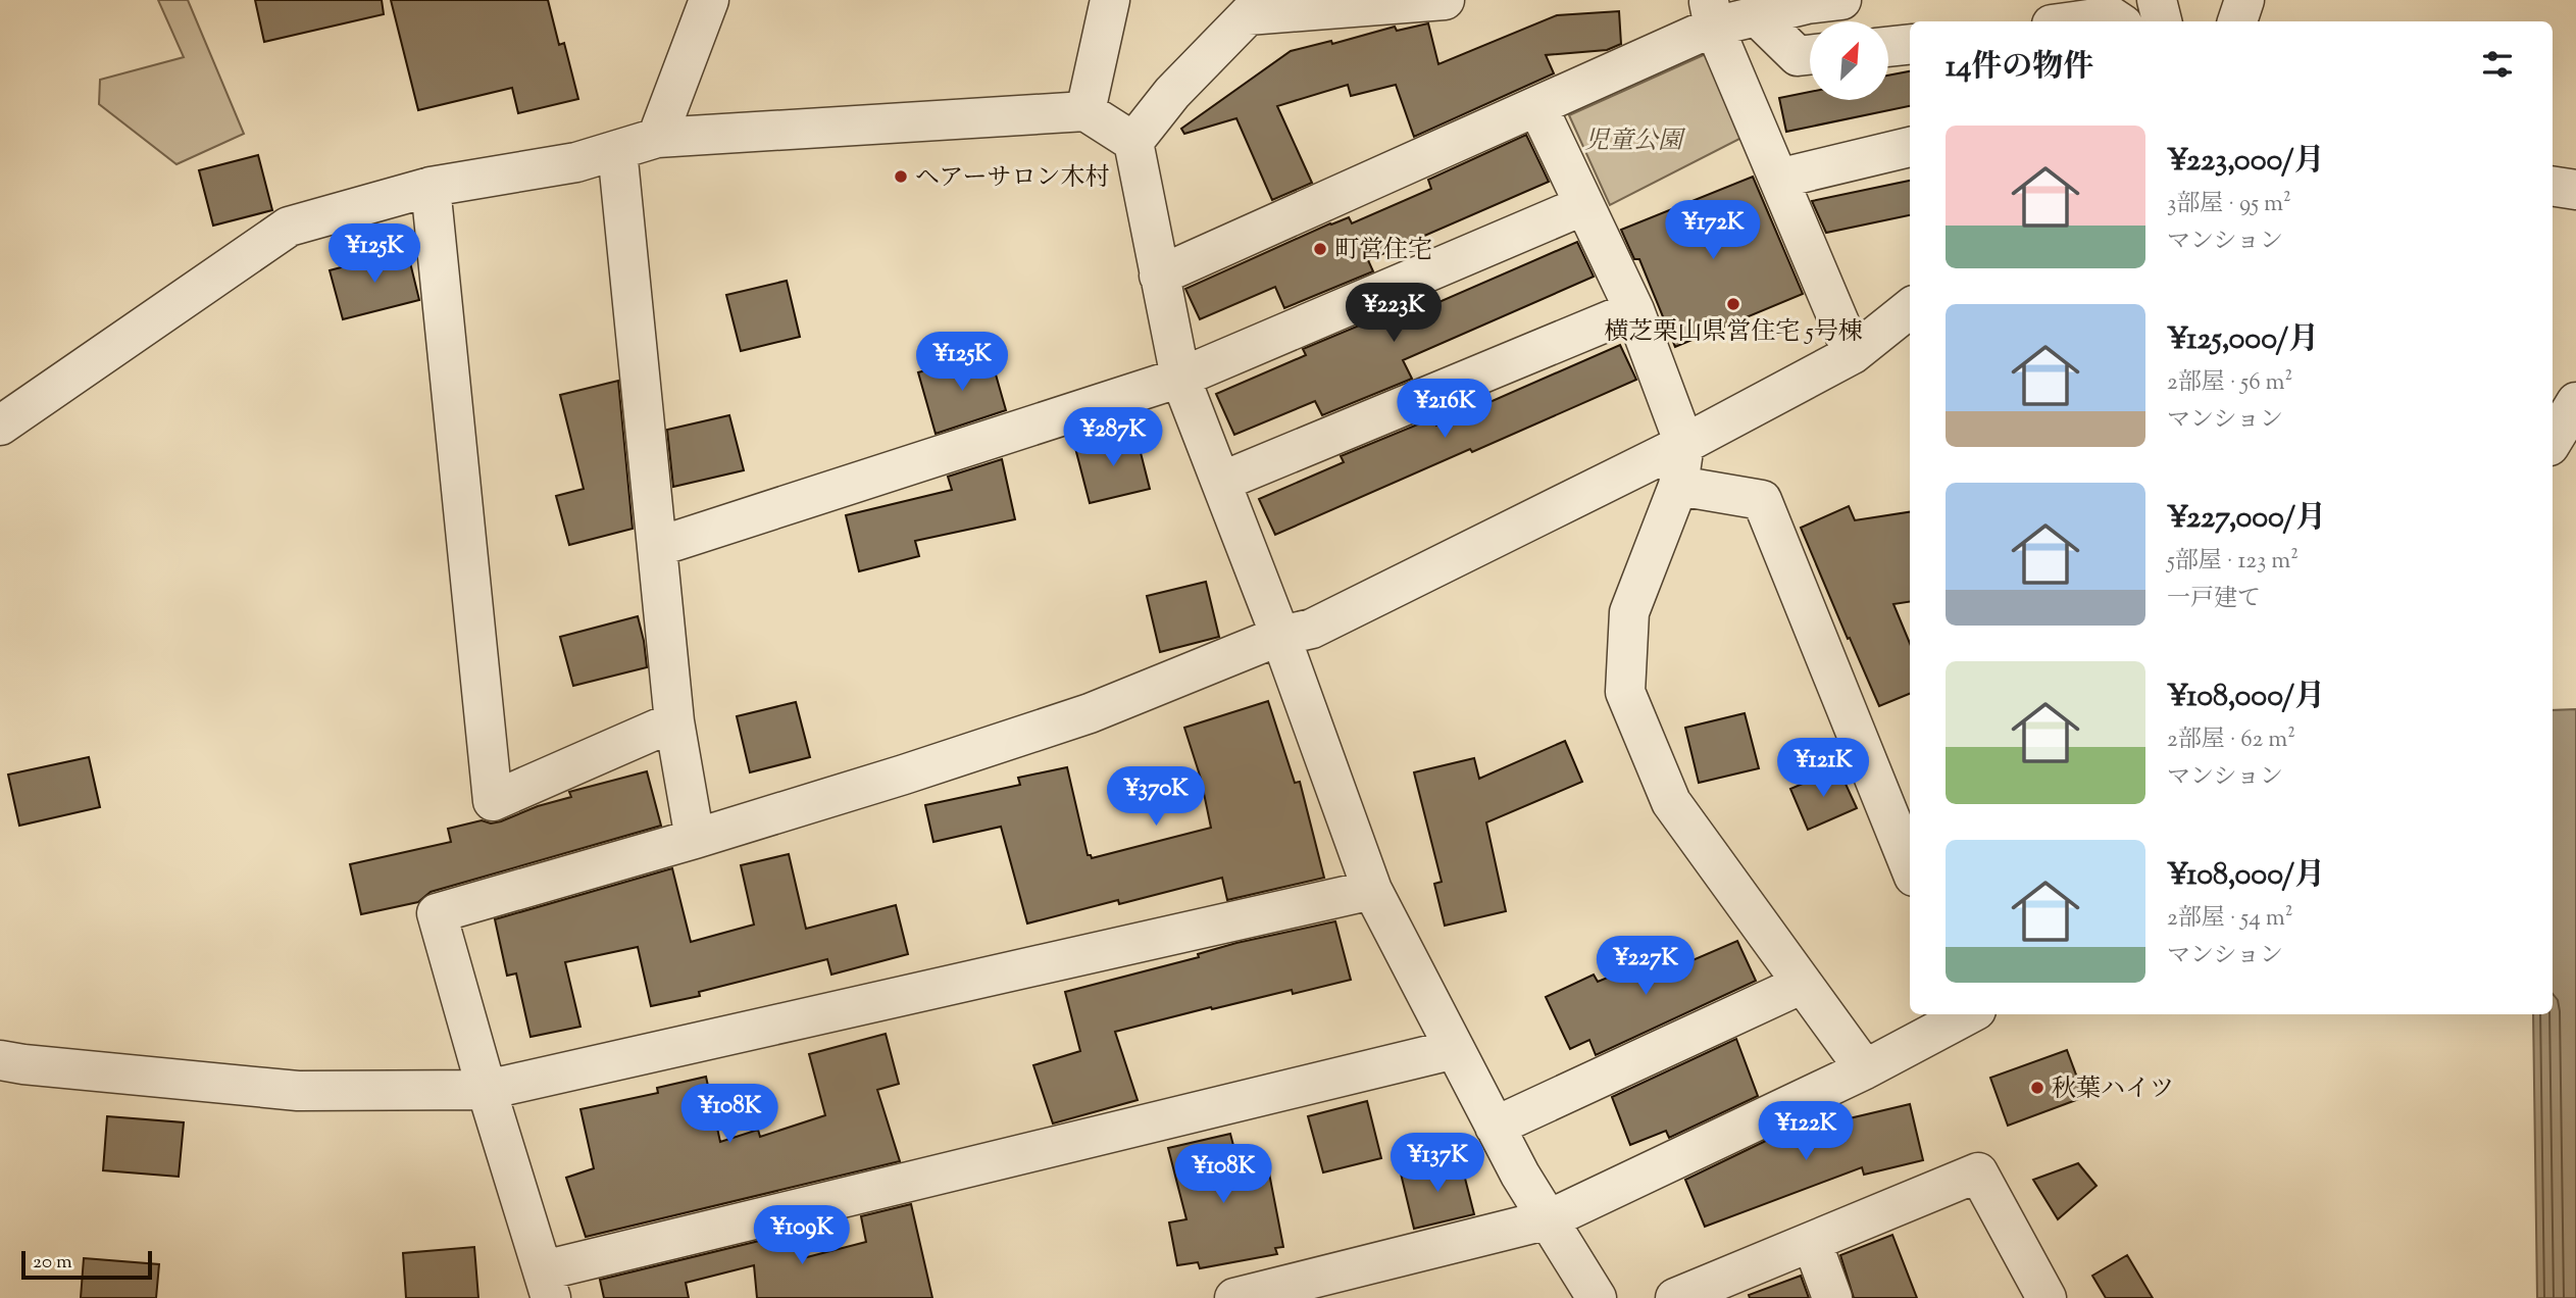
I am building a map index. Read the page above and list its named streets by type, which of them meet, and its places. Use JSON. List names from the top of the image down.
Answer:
{
  "parks": ["児童公園"],
  "places": [
    "ヘアーサロン木村",
    "町営住宅",
    "横芝栗山県営住宅 5号棟",
    "秋葉ハイツ"
  ],
  "scale_bar": "20 m",
  "north": "top right",
  "page": {
    "heading": "14件の物件",
    "list": [
      {
        "name": "¥223,000/月",
        "note": "3部屋 · 95 m² · マンション"
      },
      {
        "name": "¥125,000/月",
        "note": "2部屋 · 56 m² · マンション"
      },
      {
        "name": "¥227,000/月",
        "note": "5部屋 · 123 m² · 一戸建て"
      },
      {
        "name": "¥108,000/月",
        "note": "2部屋 · 62 m² · マンション"
      },
      {
        "name": "¥108,000/月",
        "note": "2部屋 · 54 m² · マンション"
      }
    ],
    "price": [
      "¥172K",
      "¥125K",
      "¥223K",
      "¥125K",
      "¥216K",
      "¥287K",
      "¥121K",
      "¥370K",
      "¥227K",
      "¥108K",
      "¥122K",
      "¥137K",
      "¥108K",
      "¥109K"
    ],
    "scale": "20 m"
  }
}
